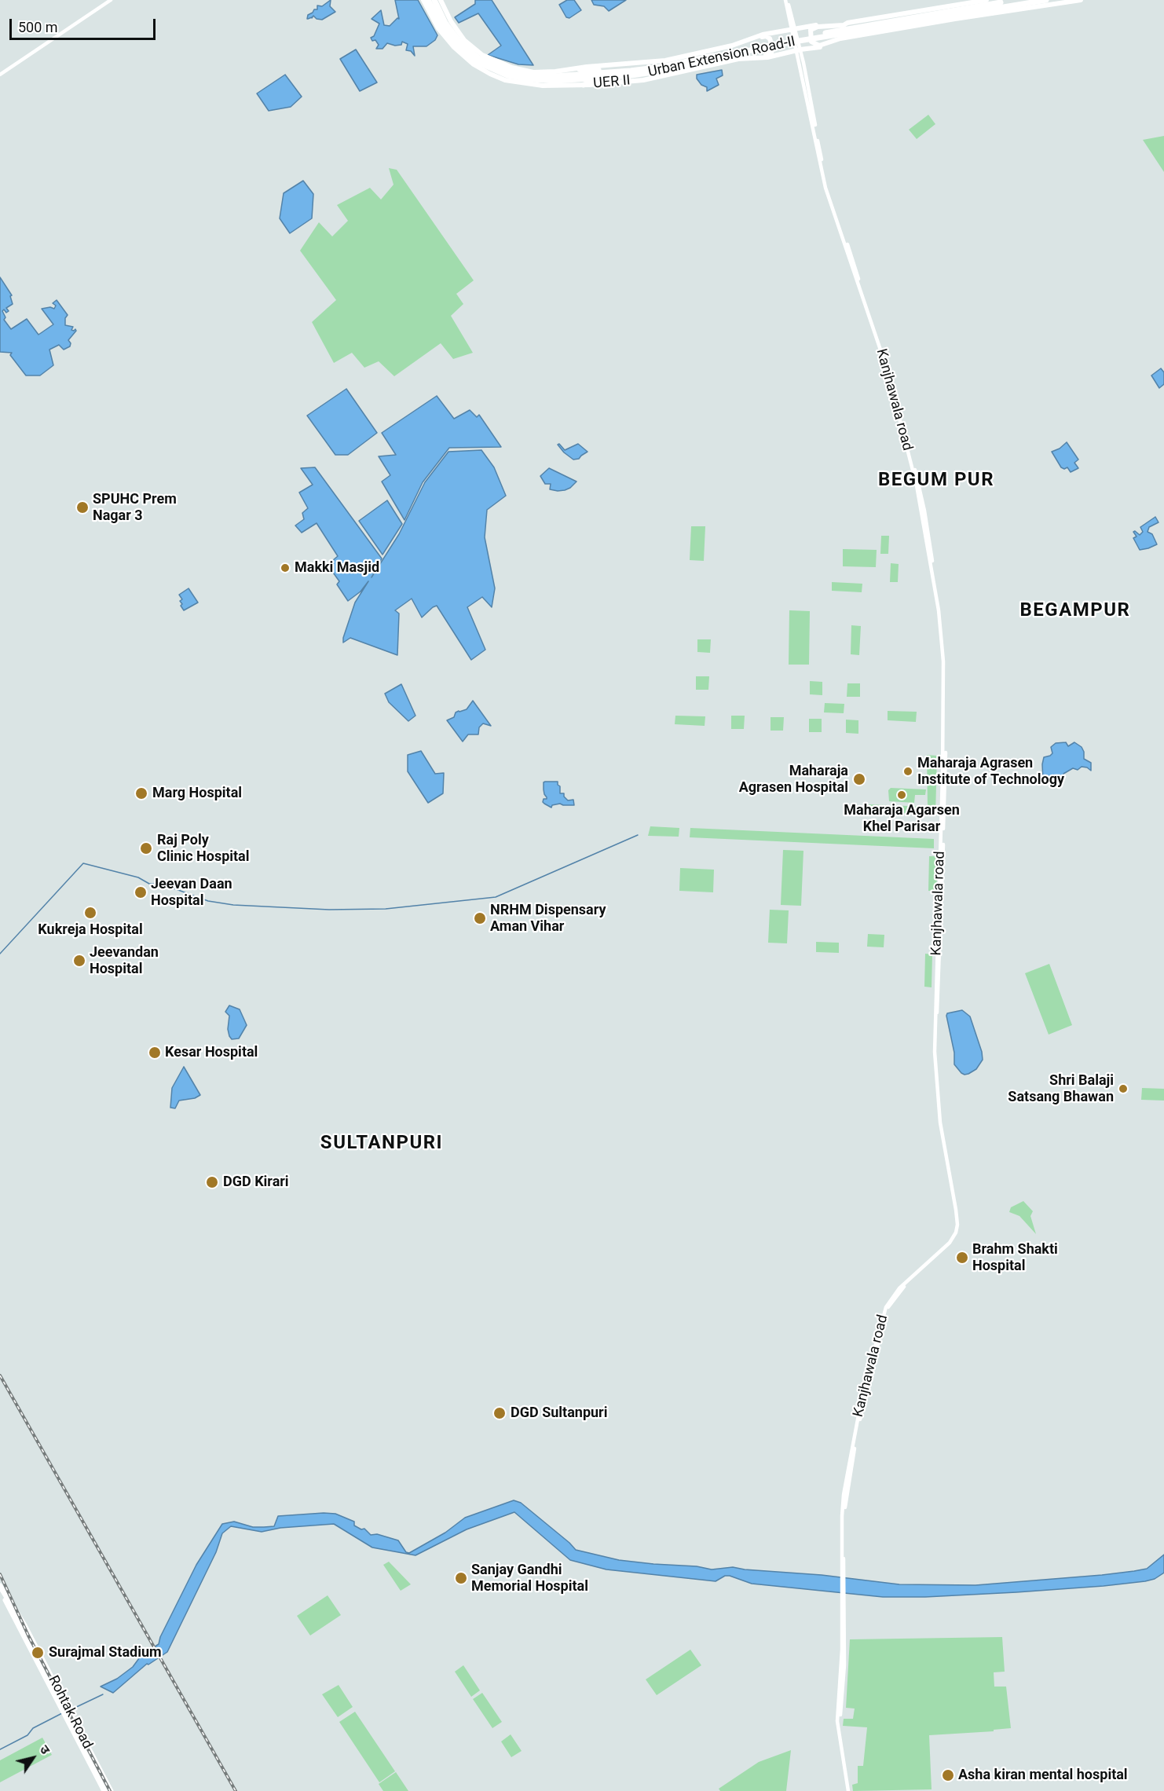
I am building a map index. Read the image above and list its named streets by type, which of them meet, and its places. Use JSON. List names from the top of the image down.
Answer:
{
  "streets": {
    "highway": ["Urban Extension Road-II", "Rohtak Road"],
    "main road": ["UER II", "Kanjhawala road"]
  },
  "crossings": [
    ["Urban Extension Road-II", "UER II"],
    ["UER II", "Kanjhawala road"]
  ],
  "districts": ["BEGUM PUR", "BEGAMPUR", "SULTANPURI"],
  "places": [
    "SPUHC Prem Nagar 3",
    "Makki Masjid",
    "Maharaja Agrasen Institute of Technology",
    "Maharaja Agrasen Hospital",
    "Marg Hospital",
    "Maharaja Agarsen Khel Parisar",
    "Raj Poly Clinic Hospital",
    "Jeevan Daan Hospital",
    "Kukreja Hospital",
    "NRHM Dispensary Aman Vihar",
    "Jeevandan Hospital",
    "Kesar Hospital",
    "Shri Balaji Satsang Bhawan",
    "DGD Kirari",
    "Brahm Shakti Hospital",
    "DGD Sultanpuri",
    "Sanjay Gandhi Memorial Hospital",
    "Surajmal Stadium",
    "Asha kiran mental hospital"
  ],
  "scale_bar": "500 m",
  "north": "top right"
}
